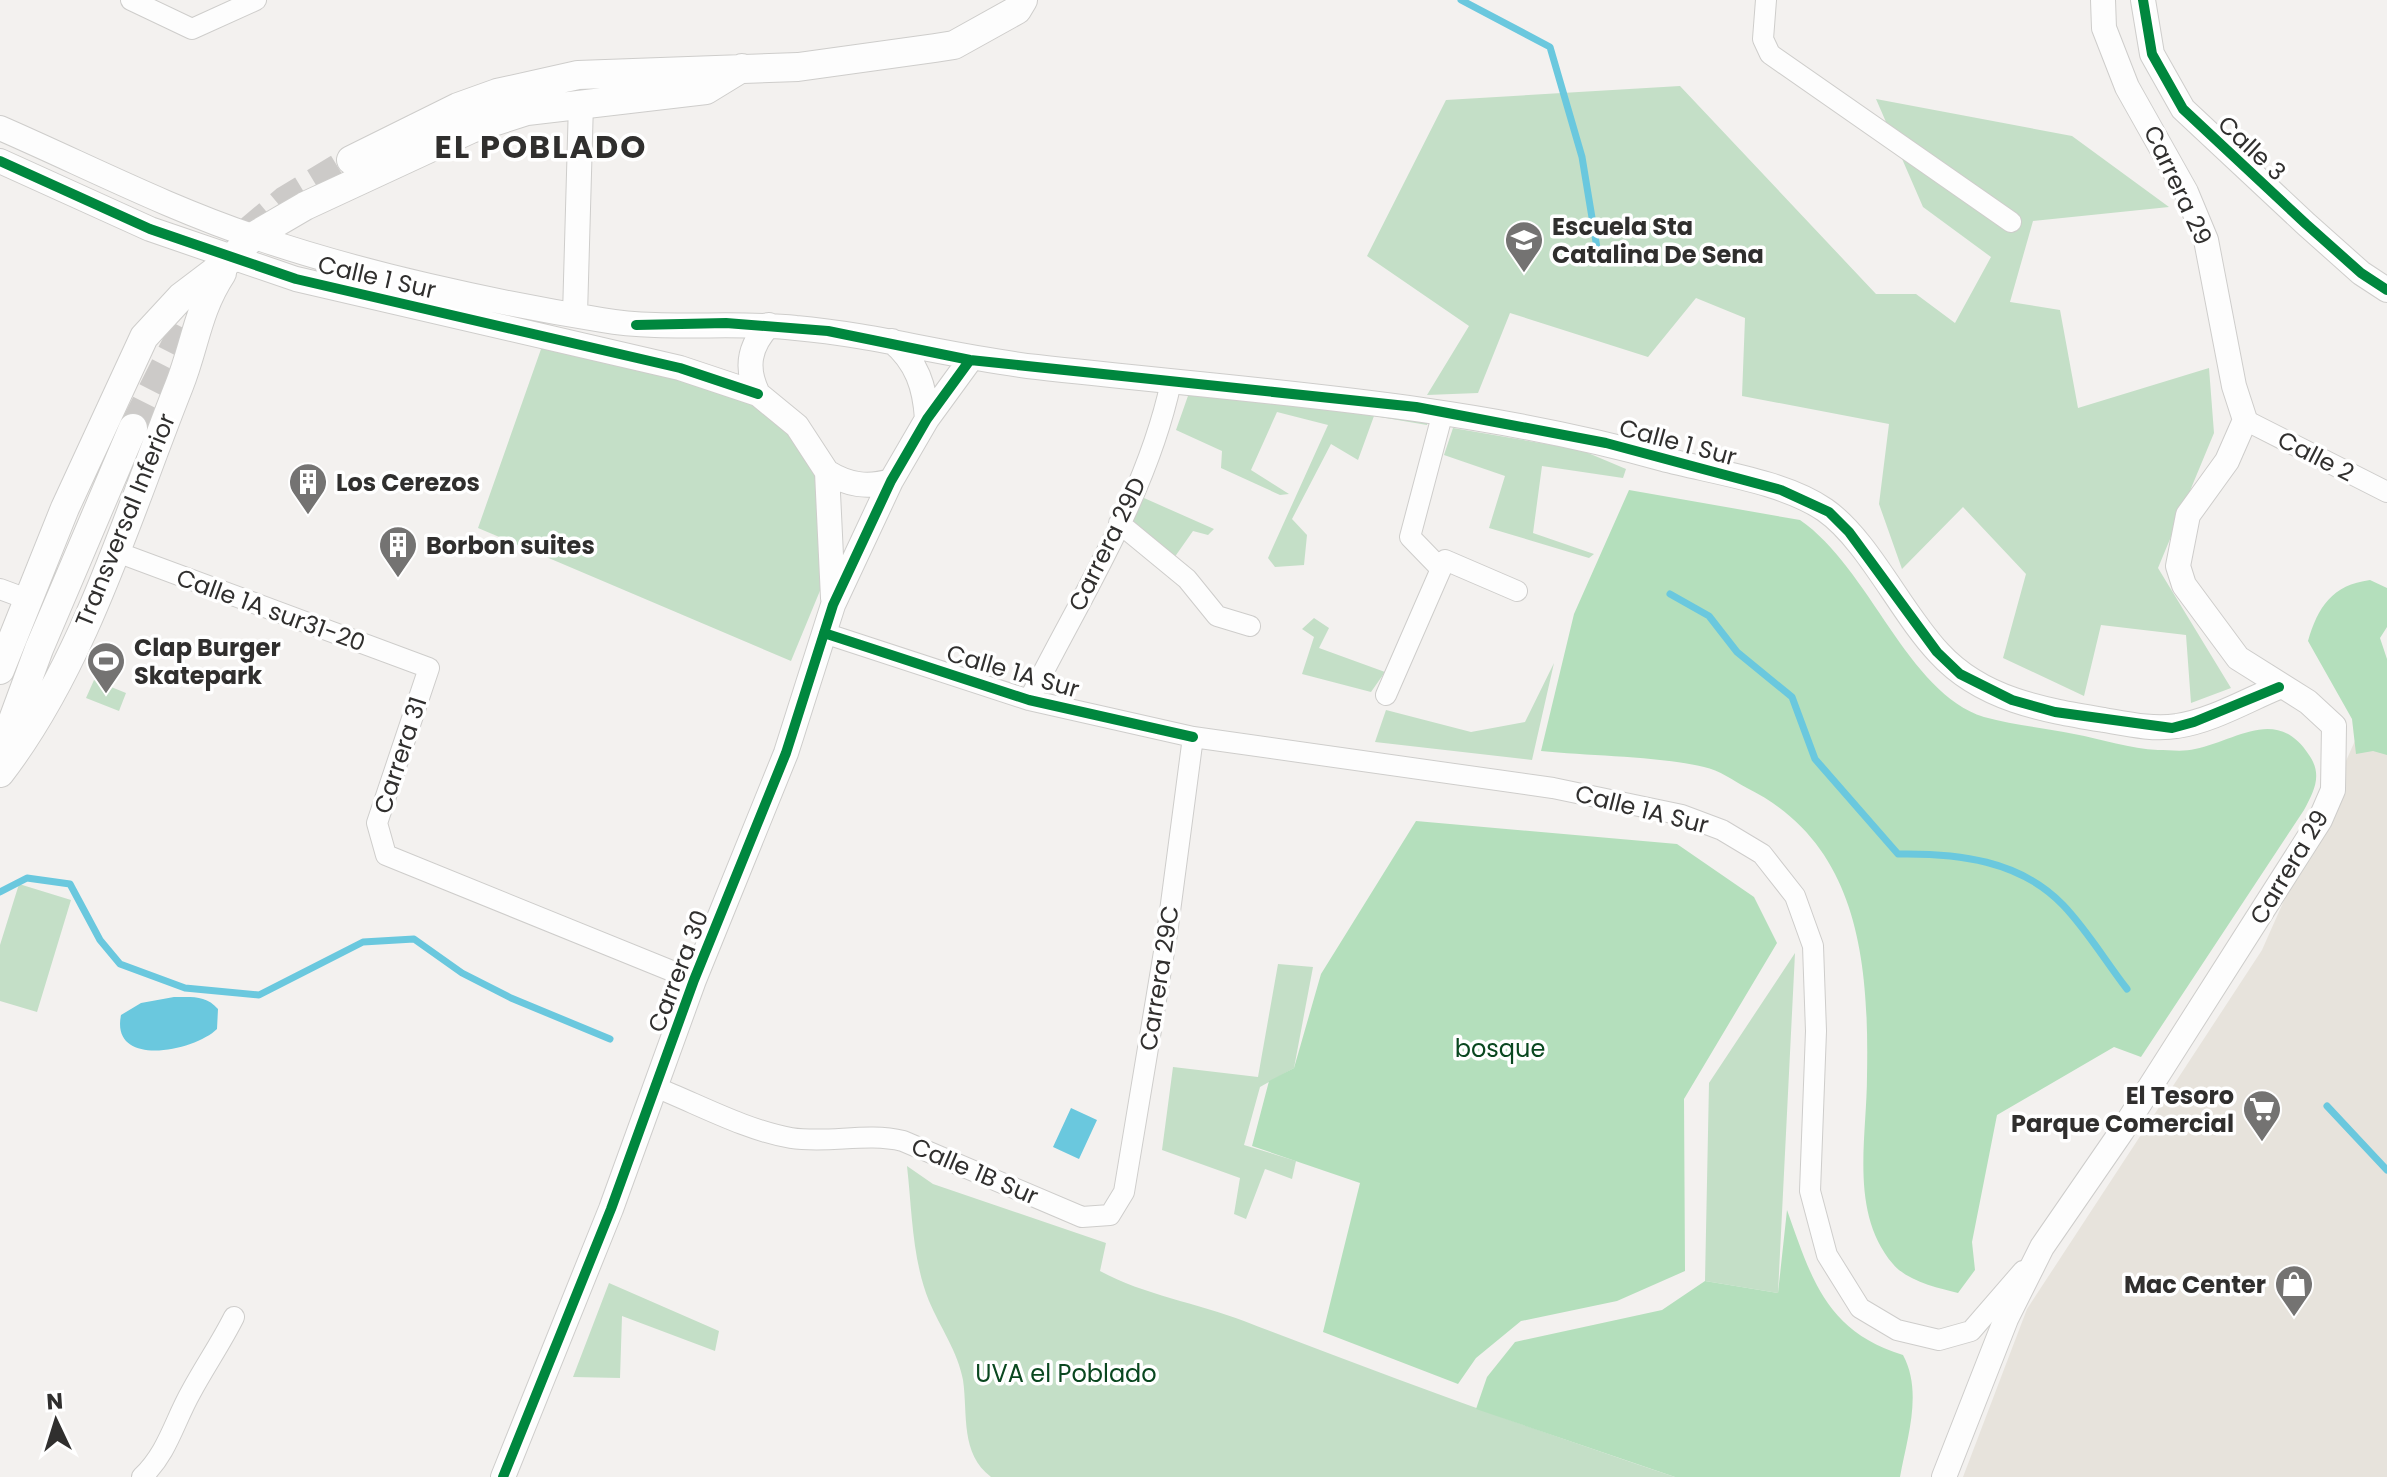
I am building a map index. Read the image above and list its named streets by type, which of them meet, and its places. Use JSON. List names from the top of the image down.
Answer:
{
  "streets": {
    "main road": ["Transversal Inferior"],
    "street": [
      "Calle 3",
      "Carrera 29",
      "Calle 1 Sur",
      "Calle 2",
      "Carrera 29D",
      "Calle 1A sur31-20",
      "Calle 1A Sur",
      "Carrera 31",
      "Carrera 30",
      "Carrera 29C",
      "Calle 1B Sur"
    ]
  },
  "crossings": [
    ["Carrera 29", "Calle 1 Sur"],
    ["Carrera 29", "Calle 2"],
    ["Carrera 29", "Calle 1A Sur"],
    ["Calle 1 Sur", "Transversal Inferior"],
    ["Calle 1 Sur", "Carrera 29D"],
    ["Calle 1 Sur", "Carrera 30"],
    ["Transversal Inferior", "Calle 1A sur31-20"],
    ["Carrera 29D", "Calle 1A Sur"],
    ["Calle 1A sur31-20", "Carrera 31"],
    ["Calle 1A Sur", "Carrera 30"],
    ["Calle 1A Sur", "Carrera 29C"],
    ["Carrera 31", "Carrera 30"],
    ["Carrera 30", "Calle 1B Sur"],
    ["Carrera 29C", "Calle 1B Sur"]
  ],
  "districts": ["EL POBLADO"],
  "parks": ["bosque", "UVA el Poblado"],
  "places": {
    "school or university": ["Escuela Sta Catalina De Sena"],
    "building": ["Los Cerezos", "Borbon suites"],
    "sports": ["Clap Burger Skatepark"],
    "supermarket": ["El Tesoro Parque Comercial"],
    "shop": ["Mac Center"]
  },
  "north": "top"
}
